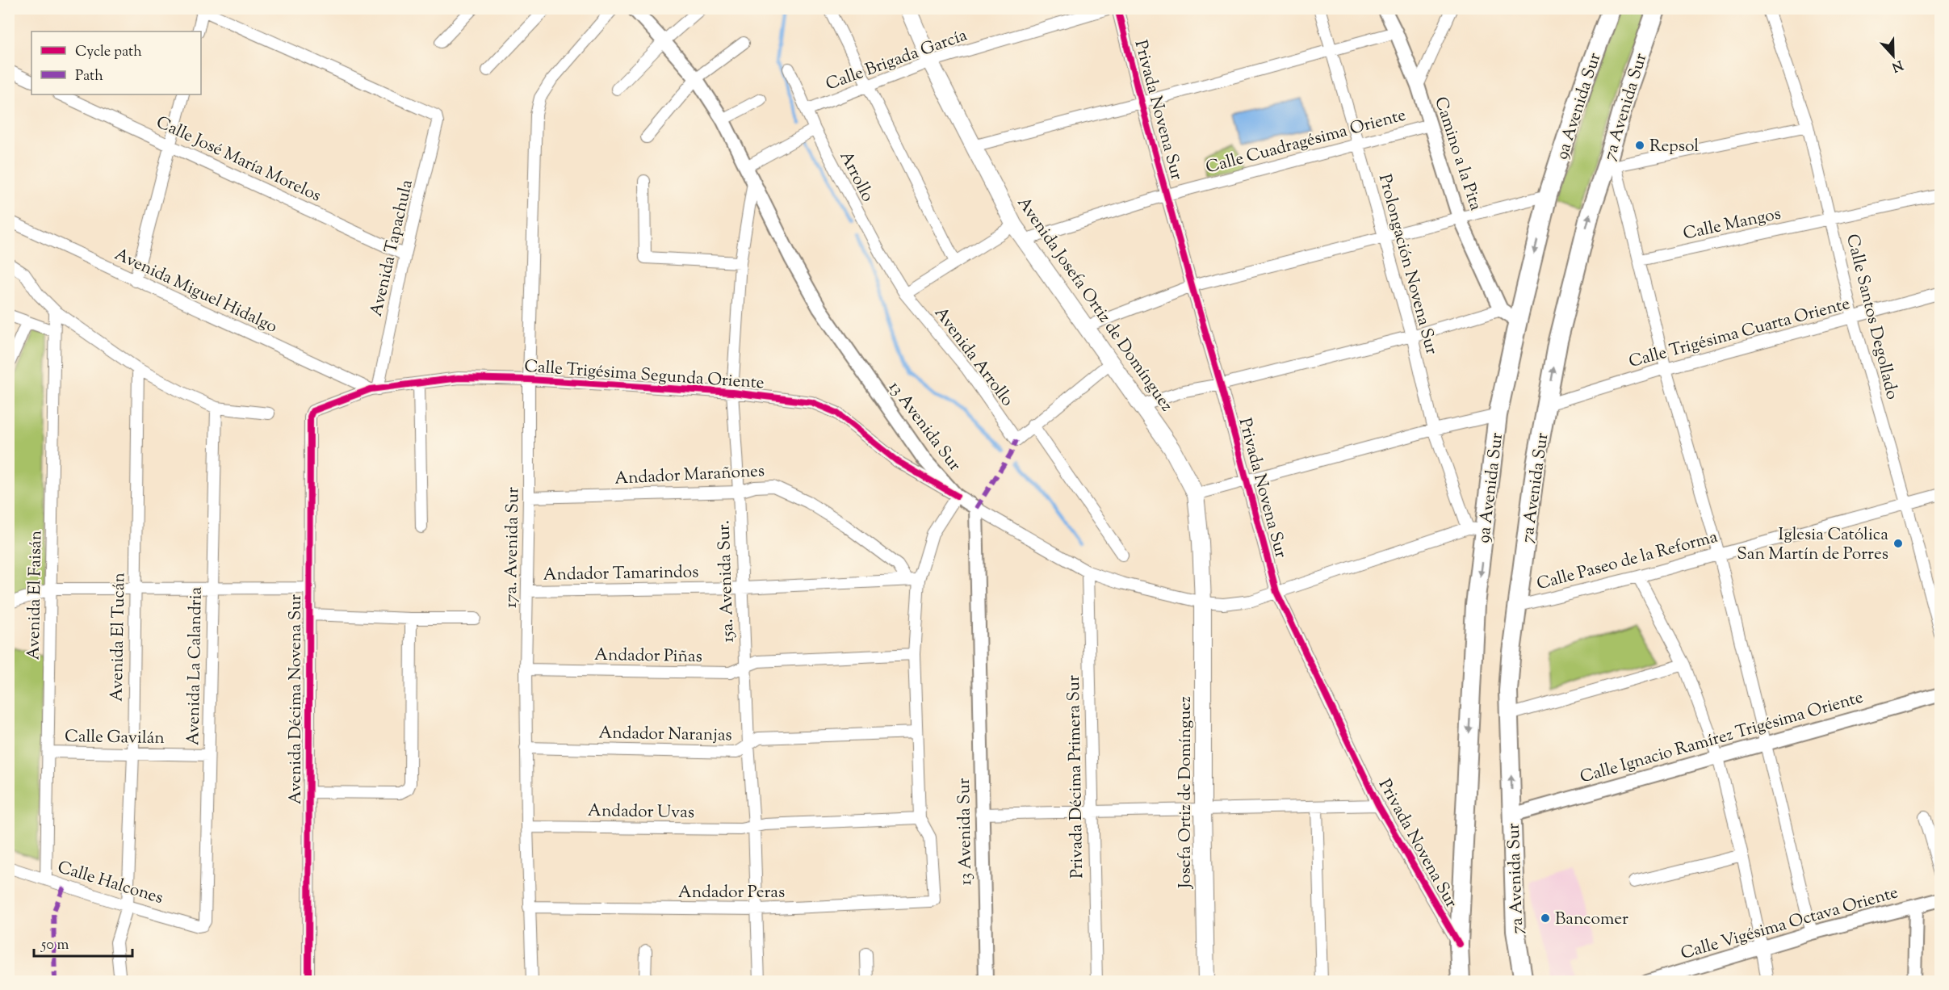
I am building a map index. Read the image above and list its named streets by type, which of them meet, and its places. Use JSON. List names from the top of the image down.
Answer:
{
  "streets": {
    "main road": [
      "9a Avenida Sur",
      "7a Avenida Sur",
      "Avenida Josefa Ortiz de Domínguez",
      "Josefa Ortiz de Domínguez"
    ],
    "street": [
      "Calle Brigada García",
      "Privada Novena Sur",
      "Calle Cuadragésima Oriente",
      "Camino a la Pita",
      "Calle José María Morelos",
      "Arrollo",
      "Calle Mangos",
      "Avenida Tapachula",
      "Prolongación Novena Sur",
      "Avenida Miguel Hidalgo",
      "Calle Santos Degollado",
      "Calle Trigésima Cuarta Oriente",
      "Avenida Arrollo",
      "Calle Trigésima Segunda Oriente",
      "13 Avenida Sur",
      "Andador Marañones",
      "17a. Avenida Sur",
      "Calle Paseo de la Reforma",
      "Andador Tamarindos",
      "15a. Avenida Sur.",
      "Avenida El Faisán",
      "Avenida El Tucán",
      "Andador Piñas",
      "Avenida La Calandria",
      "Avenida Décima Novena Sur",
      "Andador Naranjas",
      "Calle Gavilán",
      "Calle Ignacio Ramírez Trigésima Oriente",
      "Privada Décima Primera Sur",
      "Andador Uvas",
      "Calle Halcones",
      "Andador Peras",
      "Calle Vigésima Octava Oriente"
    ]
  },
  "crossings": [
    ["Calle Brigada García", "Arrollo"],
    ["Calle Brigada García", "Avenida Josefa Ortiz de Domínguez"],
    ["9a Avenida Sur", "Privada Novena Sur"],
    ["9a Avenida Sur", "Prolongación Novena Sur"],
    ["7a Avenida Sur", "Calle Trigésima Cuarta Oriente"],
    ["7a Avenida Sur", "Calle Paseo de la Reforma"],
    ["7a Avenida Sur", "Calle Ignacio Ramírez Trigésima Oriente"],
    ["Privada Novena Sur", "Calle Cuadragésima Oriente"],
    ["Calle Cuadragésima Oriente", "Camino a la Pita"],
    ["Calle Cuadragésima Oriente", "Prolongación Novena Sur"],
    ["Calle Cuadragésima Oriente", "Avenida Josefa Ortiz de Domínguez"],
    ["Calle José María Morelos", "Avenida Tapachula"],
    ["Arrollo", "Avenida Arrollo"],
    ["Calle Mangos", "Calle Santos Degollado"],
    ["Avenida Tapachula", "Avenida Miguel Hidalgo"],
    ["Avenida Tapachula", "Calle Trigésima Segunda Oriente"],
    ["Avenida Miguel Hidalgo", "Calle Trigésima Segunda Oriente"],
    ["Avenida Josefa Ortiz de Domínguez", "Josefa Ortiz de Domínguez"],
    ["Calle Santos Degollado", "Calle Trigésima Cuarta Oriente"],
    ["Calle Santos Degollado", "Calle Paseo de la Reforma"],
    ["Calle Trigésima Segunda Oriente", "13 Avenida Sur"],
    ["Calle Trigésima Segunda Oriente", "17a. Avenida Sur"],
    ["Calle Trigésima Segunda Oriente", "15a. Avenida Sur."],
    ["Calle Trigésima Segunda Oriente", "Avenida Décima Novena Sur"],
    ["13 Avenida Sur", "15a. Avenida Sur."],
    ["Andador Marañones", "17a. Avenida Sur"],
    ["Andador Marañones", "Andador Tamarindos"],
    ["Andador Marañones", "15a. Avenida Sur."],
    ["17a. Avenida Sur", "Andador Tamarindos"],
    ["17a. Avenida Sur", "Andador Piñas"],
    ["17a. Avenida Sur", "Andador Naranjas"],
    ["17a. Avenida Sur", "Andador Uvas"],
    ["17a. Avenida Sur", "Andador Peras"],
    ["Andador Tamarindos", "15a. Avenida Sur."],
    ["15a. Avenida Sur.", "Andador Piñas"],
    ["15a. Avenida Sur.", "Andador Naranjas"],
    ["15a. Avenida Sur.", "Andador Uvas"],
    ["15a. Avenida Sur.", "Andador Peras"],
    ["Avenida El Faisán", "Calle Gavilán"],
    ["Avenida El Faisán", "Calle Halcones"],
    ["Avenida El Tucán", "Calle Gavilán"],
    ["Avenida El Tucán", "Calle Halcones"],
    ["Avenida La Calandria", "Calle Gavilán"],
    ["Avenida La Calandria", "Calle Halcones"],
    ["Andador Uvas", "Andador Peras"]
  ],
  "one_way": ["9a Avenida Sur"],
  "places": ["Repsol", "Iglesia Católica San Martín de Porres", "Bancomer"],
  "legend": ["Cycle path", "Path"],
  "scale_bar": "50 m",
  "north": "bottom"
}
